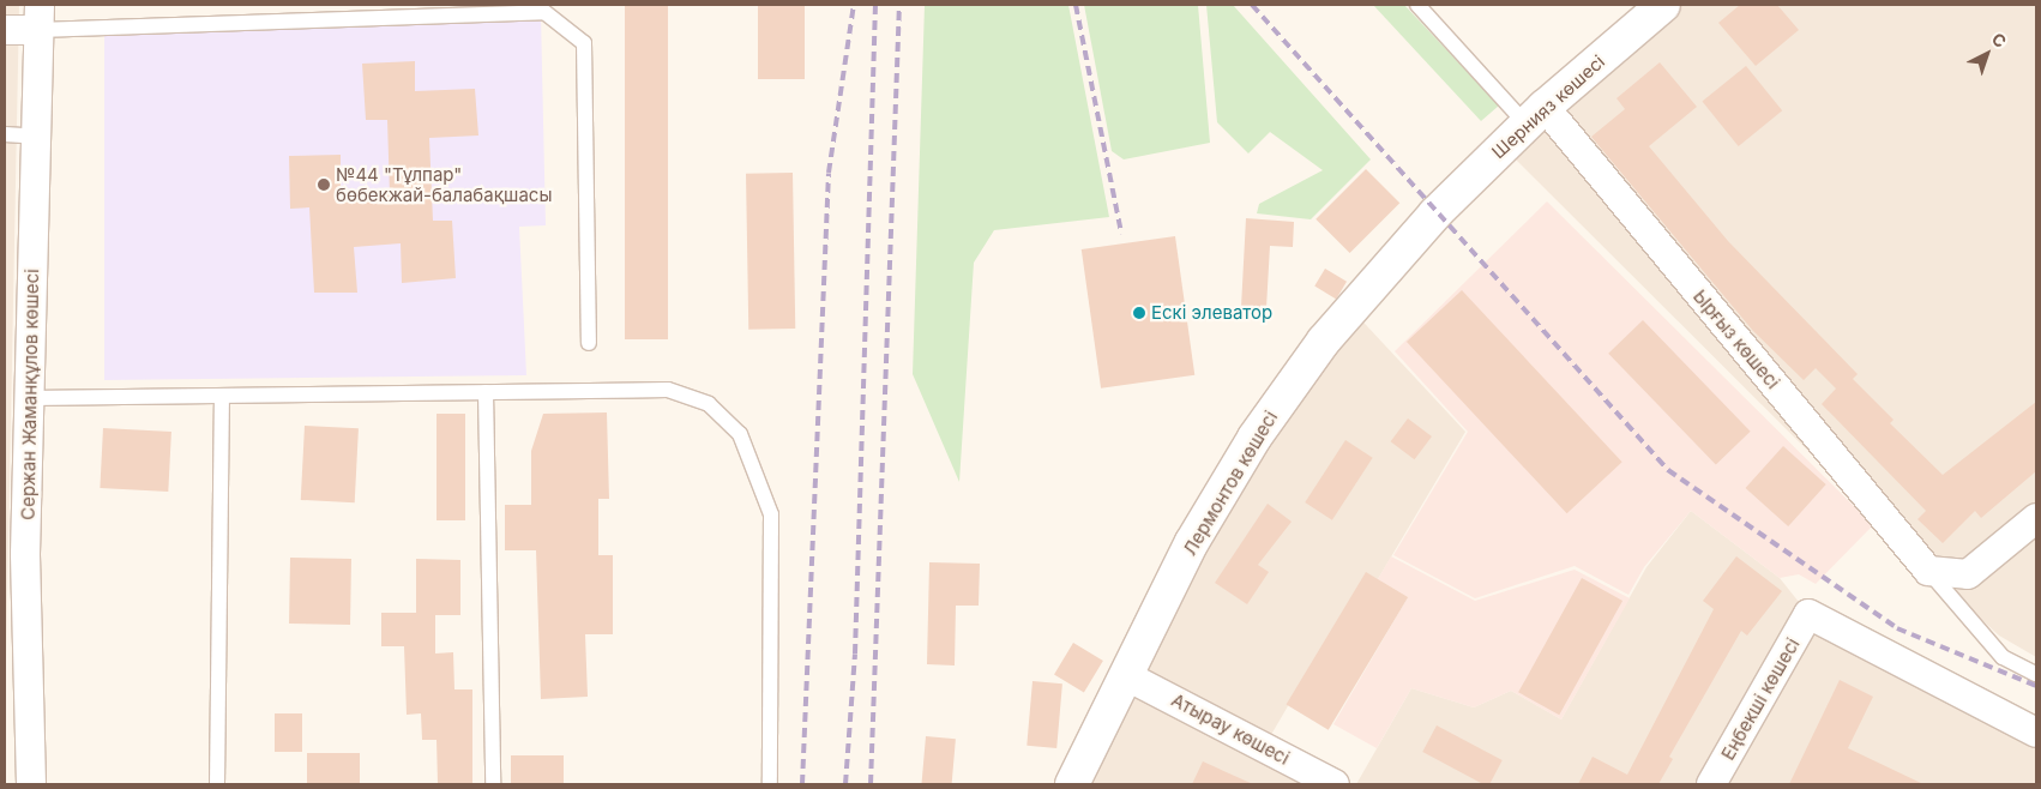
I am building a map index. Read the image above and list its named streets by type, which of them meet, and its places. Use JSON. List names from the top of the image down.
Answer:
{
  "streets": {
    "street": [
      "Шернияз көшесі",
      "Ырғыз көшесі",
      "Сержан Жаманқұлов көшесі",
      "Лермонтов көшесі",
      "Еңбекші көшесі",
      "Атырау көшесі"
    ]
  },
  "crossings": [
    ["Шернияз көшесі", "Ырғыз көшесі"],
    ["Шернияз көшесі", "Лермонтов көшесі"],
    ["Лермонтов көшесі", "Атырау көшесі"]
  ],
  "places": ["№44 \"Тұлпар\" бөбекжай-балабақшасы", "Ескі элеватор"],
  "north": "top right"
}
